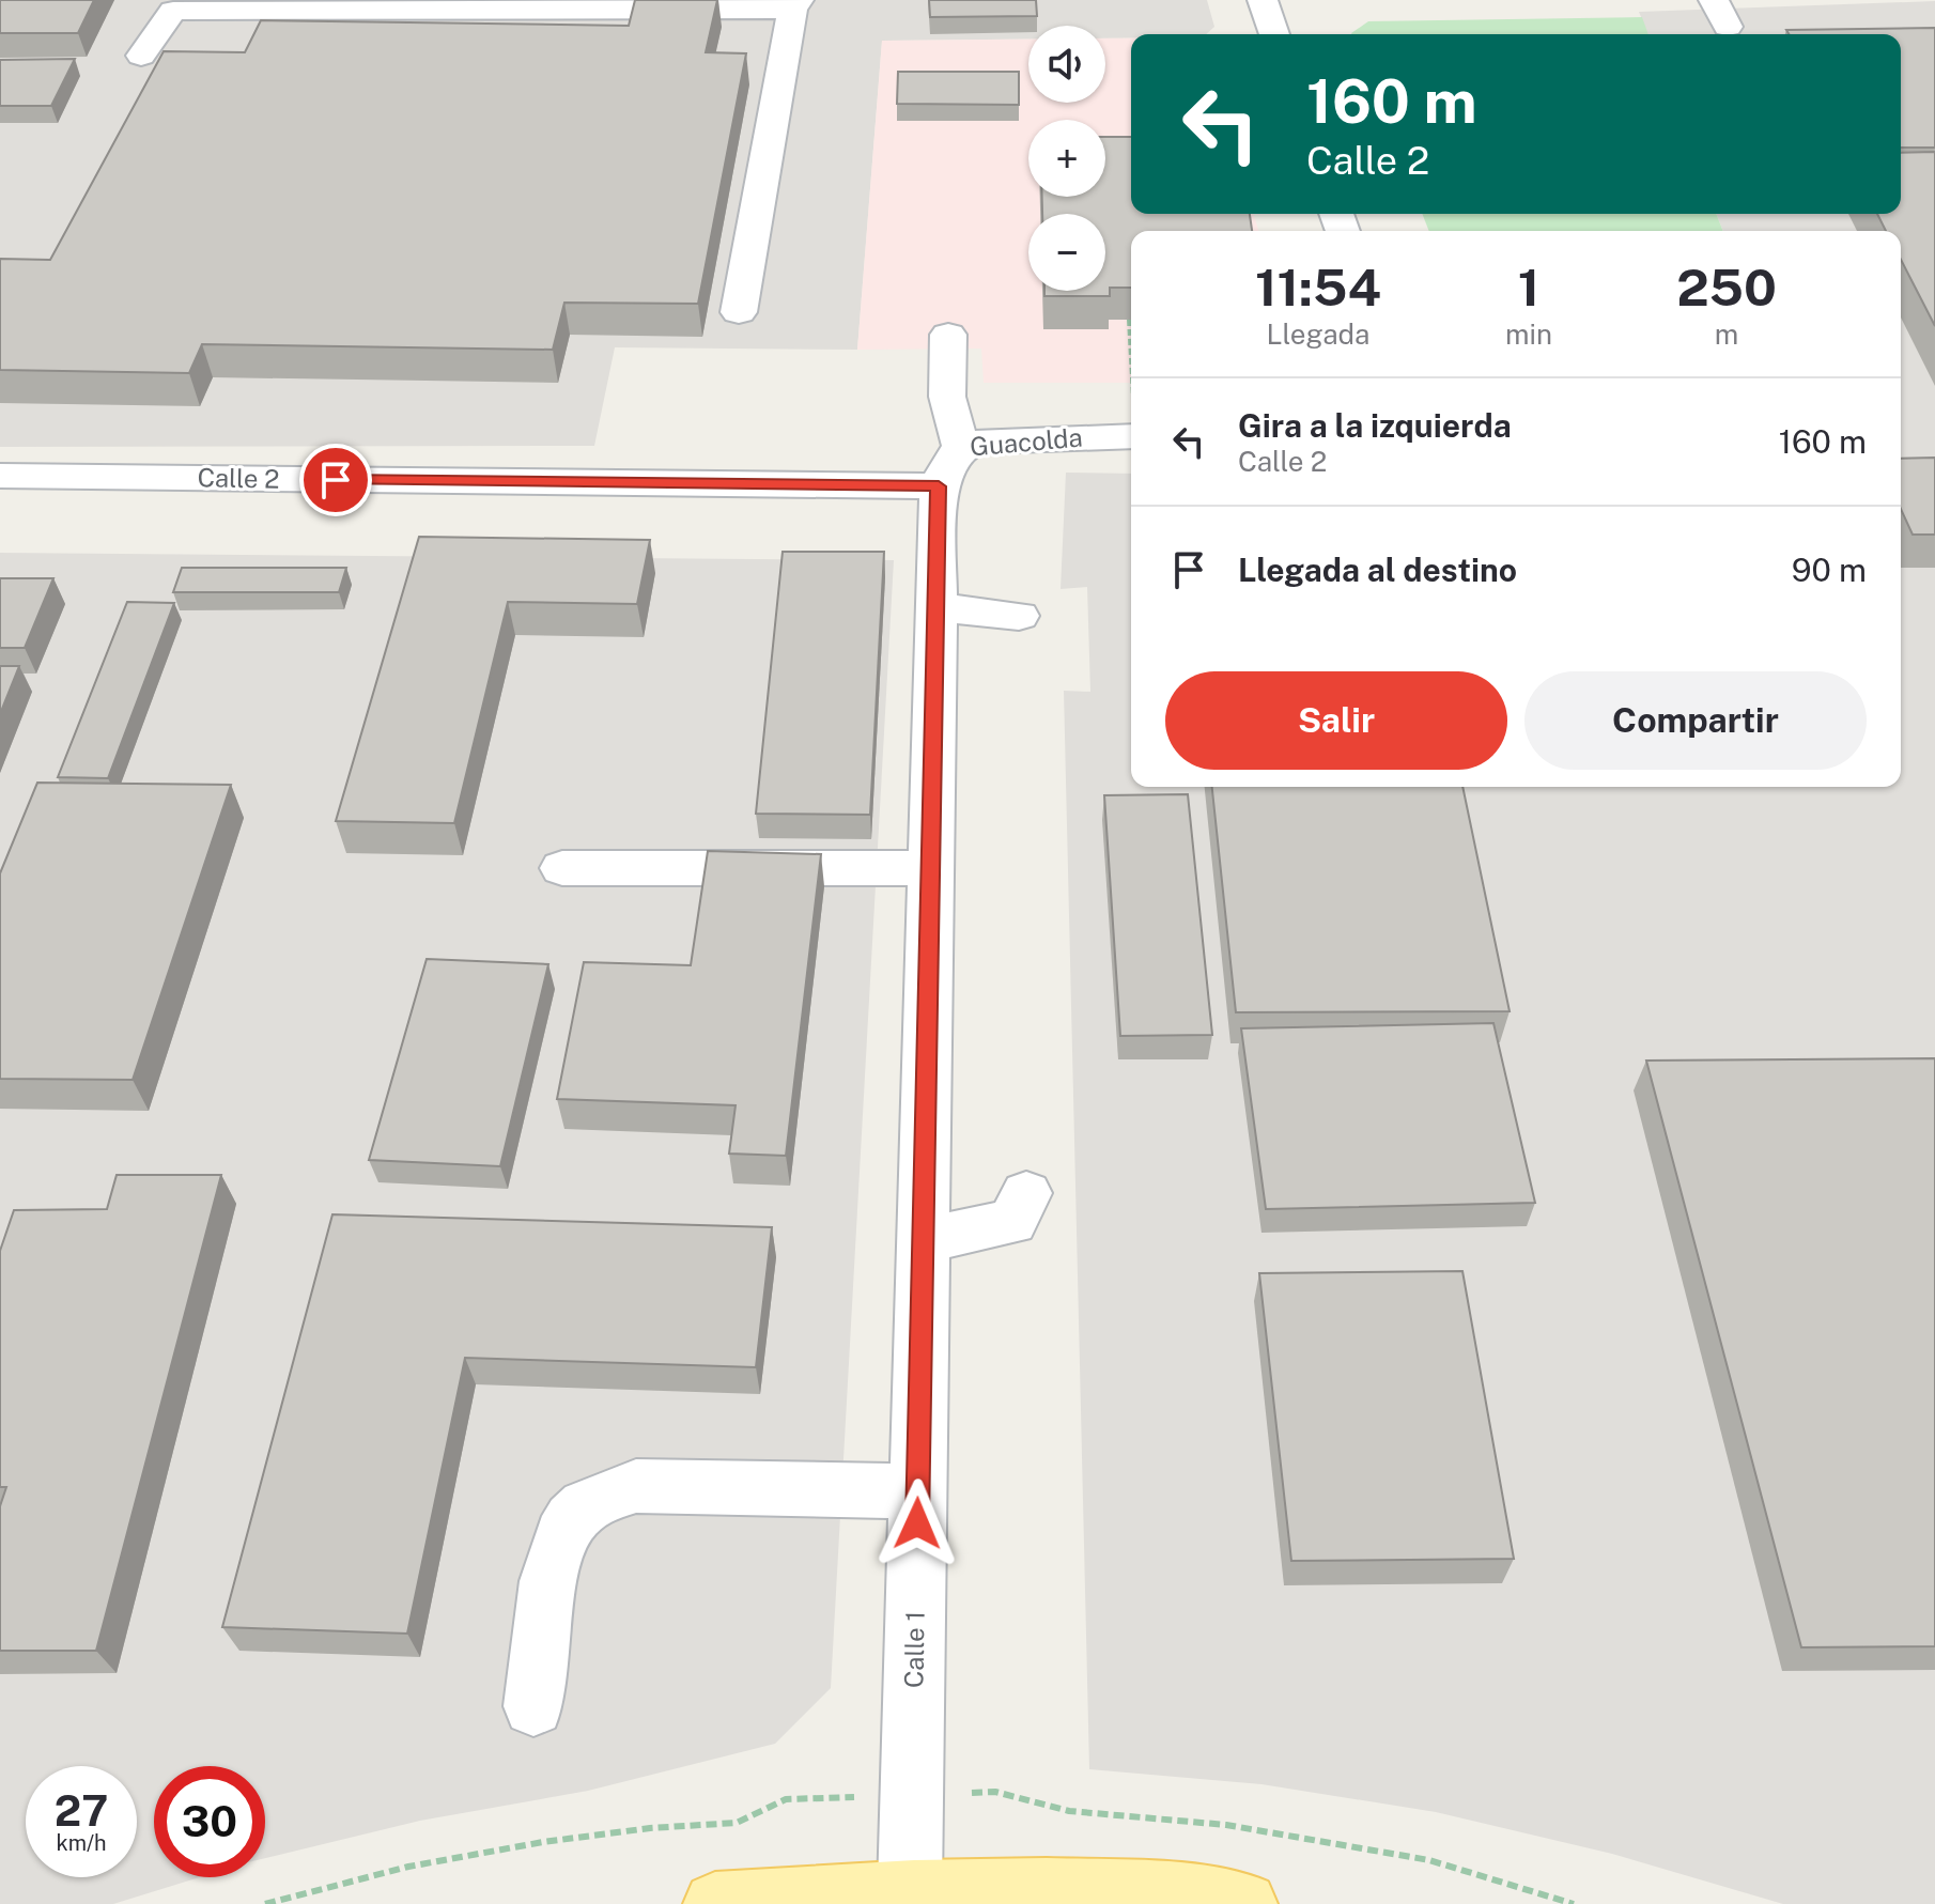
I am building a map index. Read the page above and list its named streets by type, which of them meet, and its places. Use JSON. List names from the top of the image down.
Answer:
{
  "streets": {
    "street": ["Guacolda", "Calle 2", "Calle 1"]
  },
  "crossings": [
    ["Guacolda", "Calle 2"],
    ["Guacolda", "Calle 1"],
    ["Calle 2", "Calle 1"]
  ],
  "page": {
    "map_buttons": ["+", "−"],
    "turn": ["160 m", "Calle 2"],
    "eta": [
      "11:54",
      "Llegada",
      "1",
      "min",
      "250",
      "m"
    ],
    "list": [
      {
        "name": "Gira a la izquierda",
        "note": "Calle 2",
        "value": "160 m"
      },
      {
        "name": "Llegada al destino",
        "value": "90 m"
      }
    ],
    "buttons": ["Salir", "Compartir"],
    "speed": "27 km/h",
    "limit": "30"
  }
}
